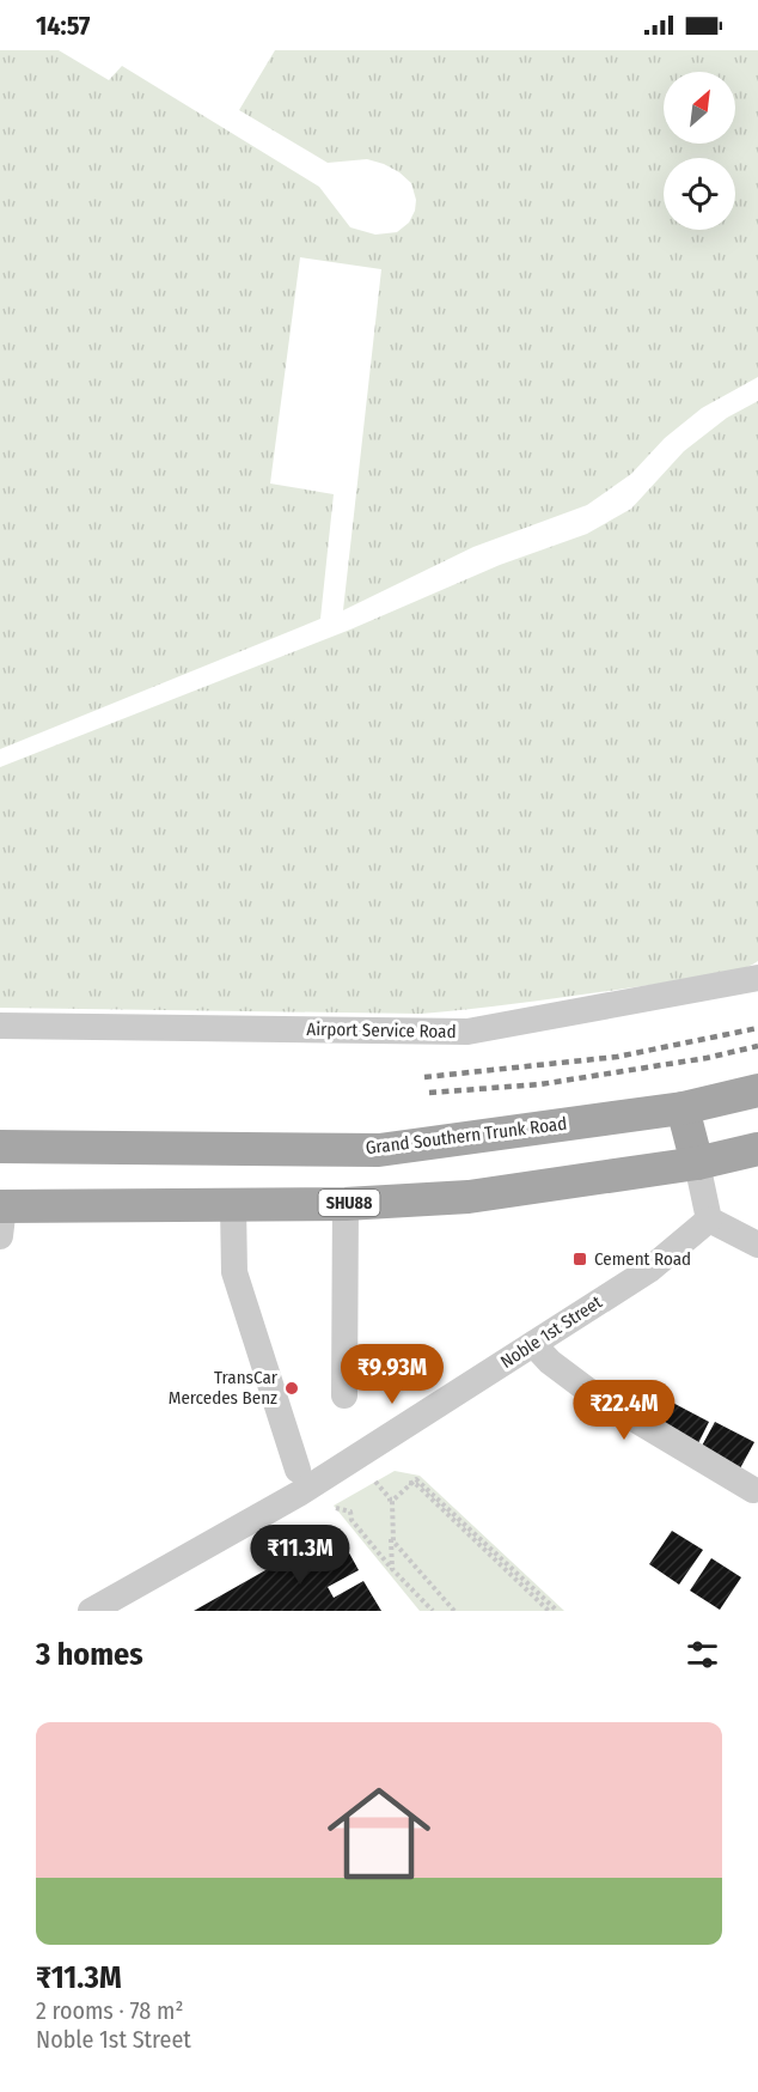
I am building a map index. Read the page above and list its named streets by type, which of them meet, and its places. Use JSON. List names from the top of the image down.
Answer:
{
  "streets": {
    "main road": ["Grand Southern Trunk Road", "SHU88"],
    "street": ["Airport Service Road", "Noble 1st Street"]
  },
  "places": {
    "transit": ["Cement Road"],
    "other": ["TransCar Mercedes Benz"]
  },
  "north": "top right",
  "page": {
    "status": "14:57",
    "price": ["₹9.93M", "₹22.4M", "₹11.3M"],
    "heading": "3 homes",
    "list": [
      {
        "name": "₹11.3M",
        "note": "2 rooms · 78 m² · Noble 1st Street"
      }
    ]
  }
}
